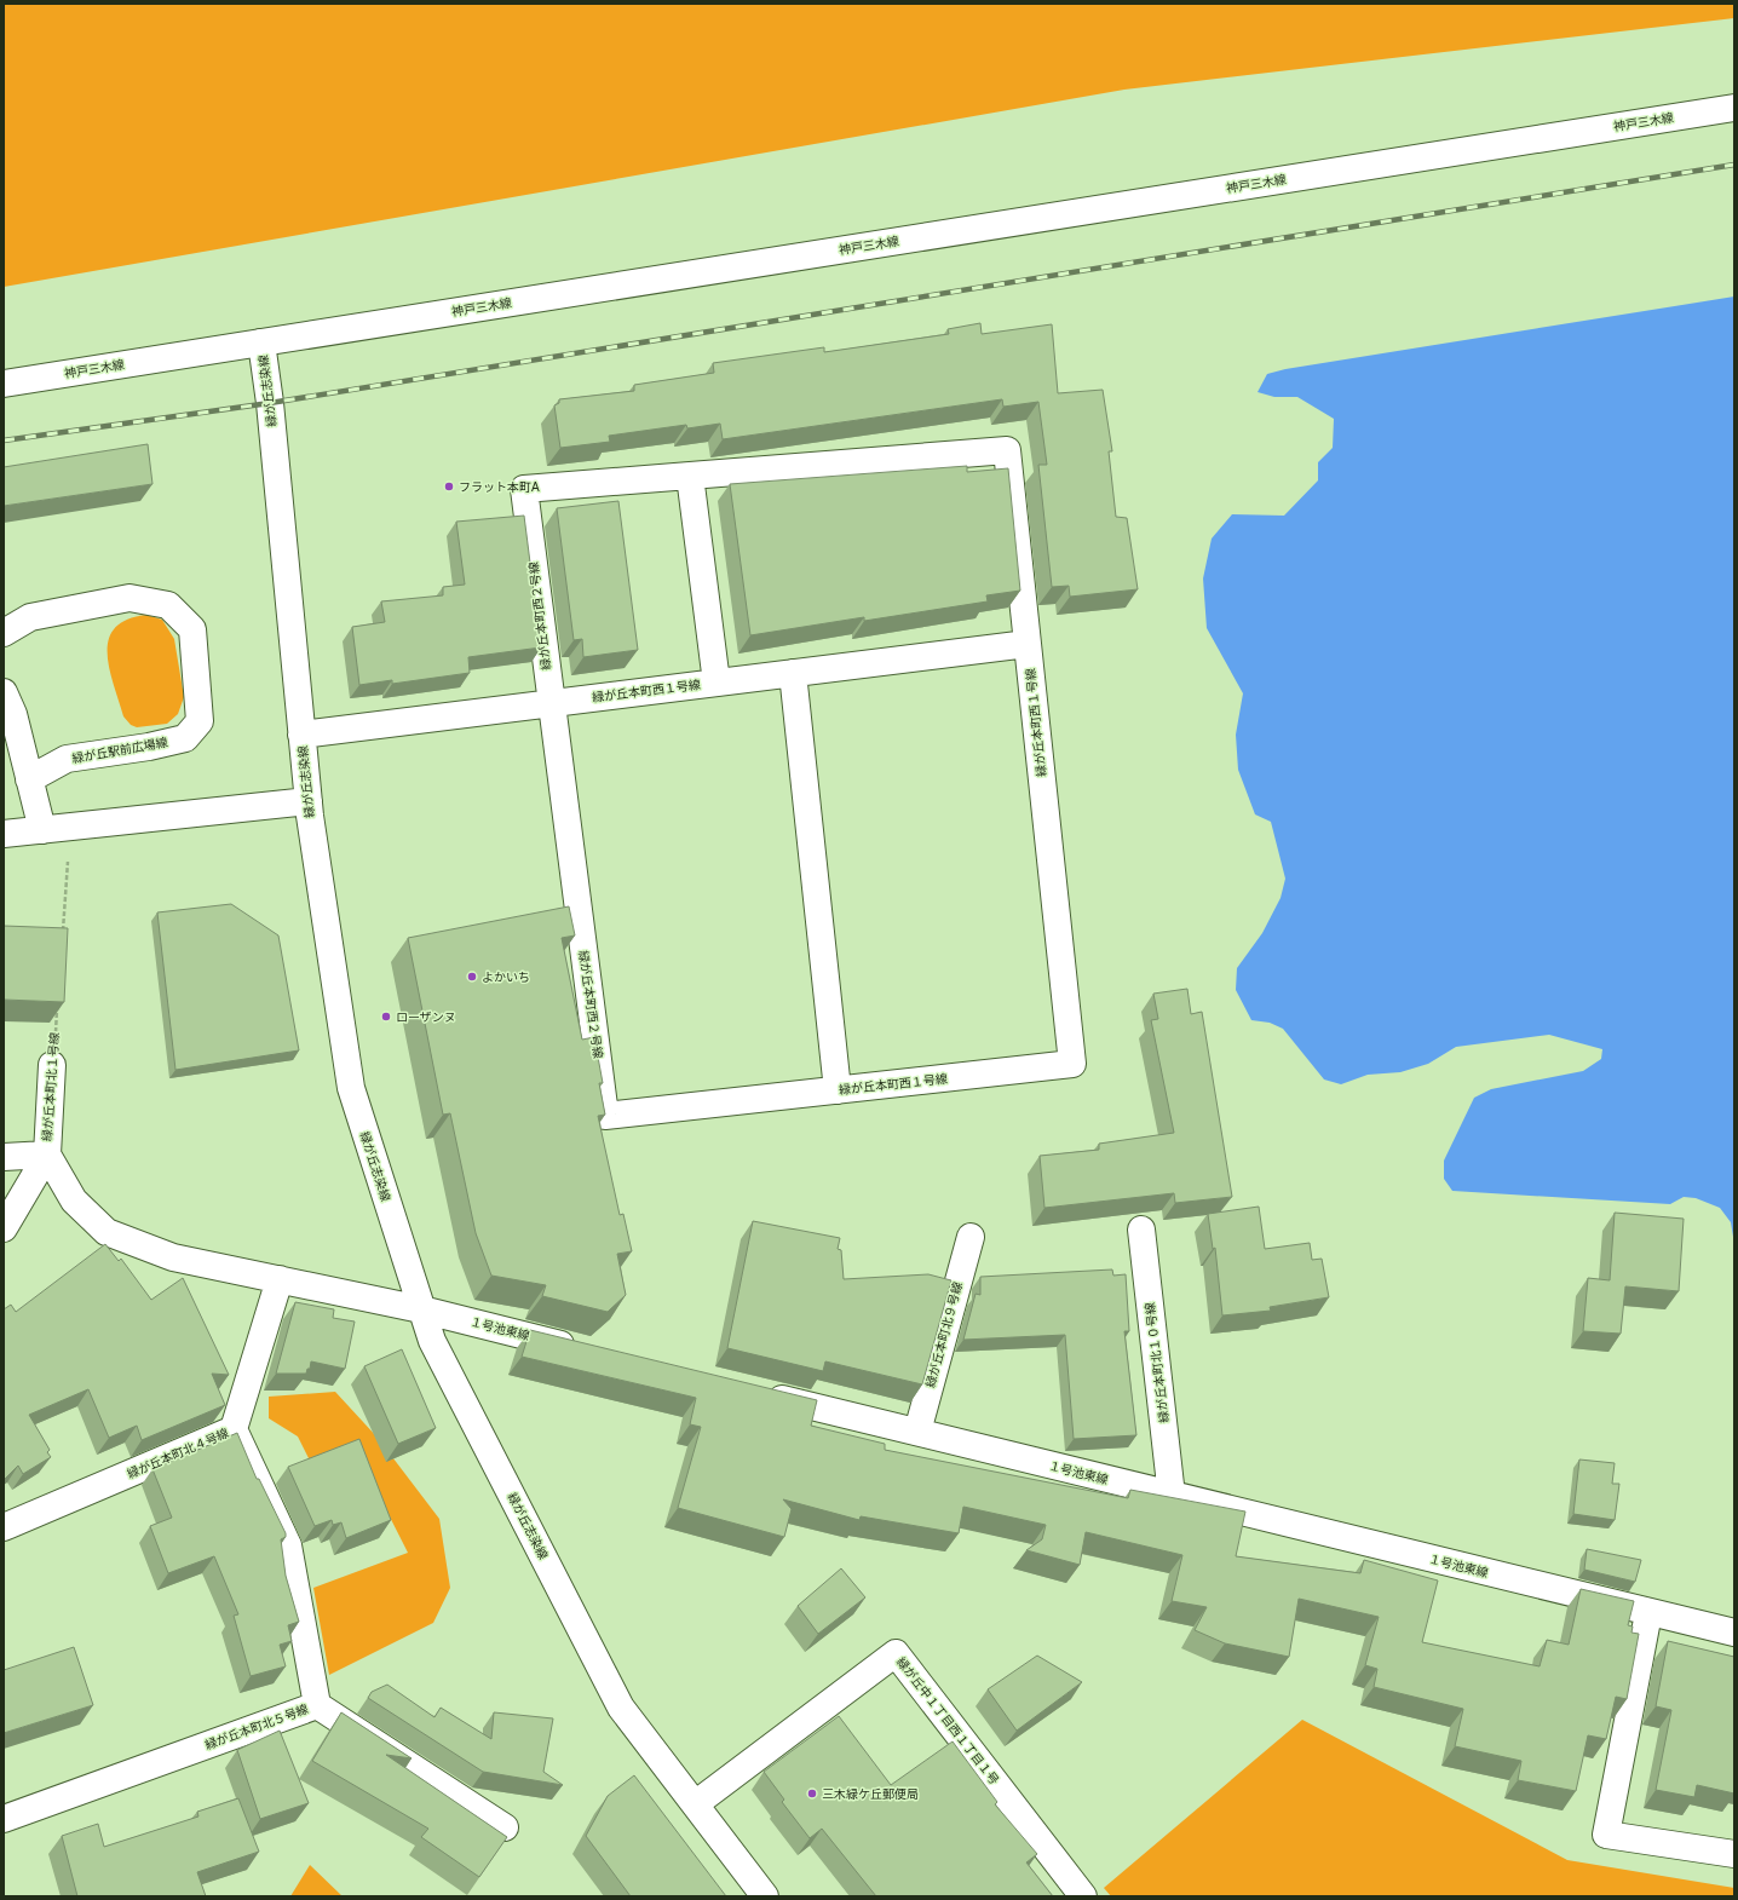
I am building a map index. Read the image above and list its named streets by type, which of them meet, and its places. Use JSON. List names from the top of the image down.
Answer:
{
  "streets": {
    "street": [
      "神戸三木線",
      "緑が丘志染線",
      "緑が丘本町西２号線",
      "緑が丘本町西１号線",
      "緑が丘駅前広場線",
      "緑が丘本町北１号線",
      "１号池東線",
      "緑が丘本町北９号線",
      "緑が丘本町北１０号線",
      "緑が丘本町北４号線",
      "緑が丘中１丁目西１丁目１号",
      "緑が丘本町北５号線"
    ]
  },
  "crossings": [
    ["神戸三木線", "緑が丘志染線"],
    ["緑が丘志染線", "緑が丘本町西１号線"],
    ["緑が丘志染線", "緑が丘本町北１号線"],
    ["緑が丘志染線", "１号池東線"],
    ["緑が丘志染線", "緑が丘中１丁目西１丁目１号"],
    ["緑が丘本町西２号線", "緑が丘本町西１号線"],
    ["緑が丘本町北１号線", "１号池東線"],
    ["緑が丘本町北１号線", "緑が丘本町北４号線"],
    ["１号池東線", "緑が丘本町北９号線"],
    ["１号池東線", "緑が丘本町北１０号線"],
    ["緑が丘本町北４号線", "緑が丘本町北５号線"]
  ],
  "places": [
    "フラット本町A",
    "よかいち",
    "ローザンヌ",
    "三木緑ケ丘郵便局"
  ]
}
